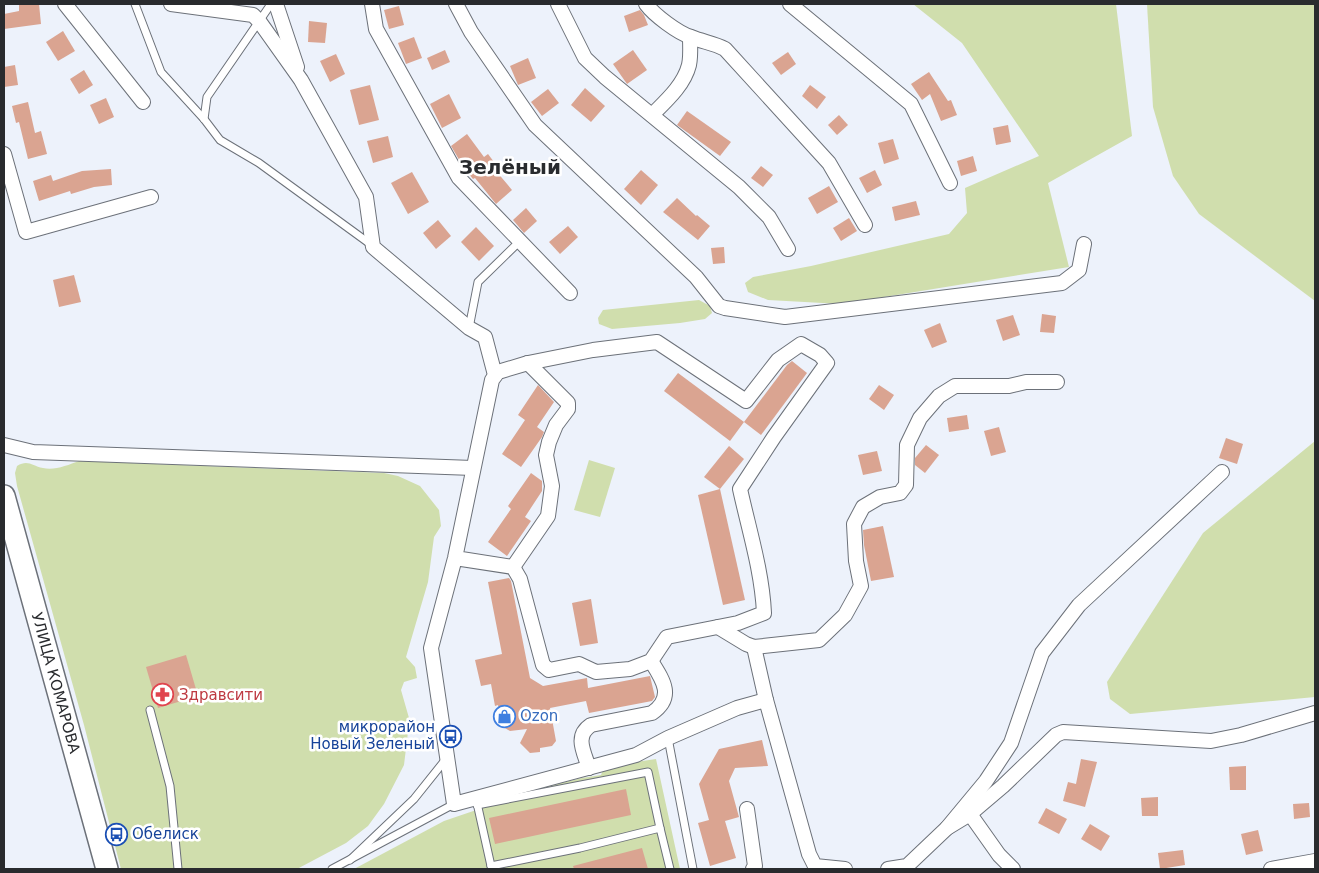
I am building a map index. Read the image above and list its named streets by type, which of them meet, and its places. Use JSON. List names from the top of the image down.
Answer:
{
  "streets": {
    "main road": ["УЛИЦА КОМАРОВА"]
  },
  "districts": ["Зелёный"],
  "places": {
    "pharmacy": ["Здравсити"],
    "shop": ["Ozon"],
    "bus stop": ["микрорайон Новый Зеленый", "Обелиск"]
  }
}
